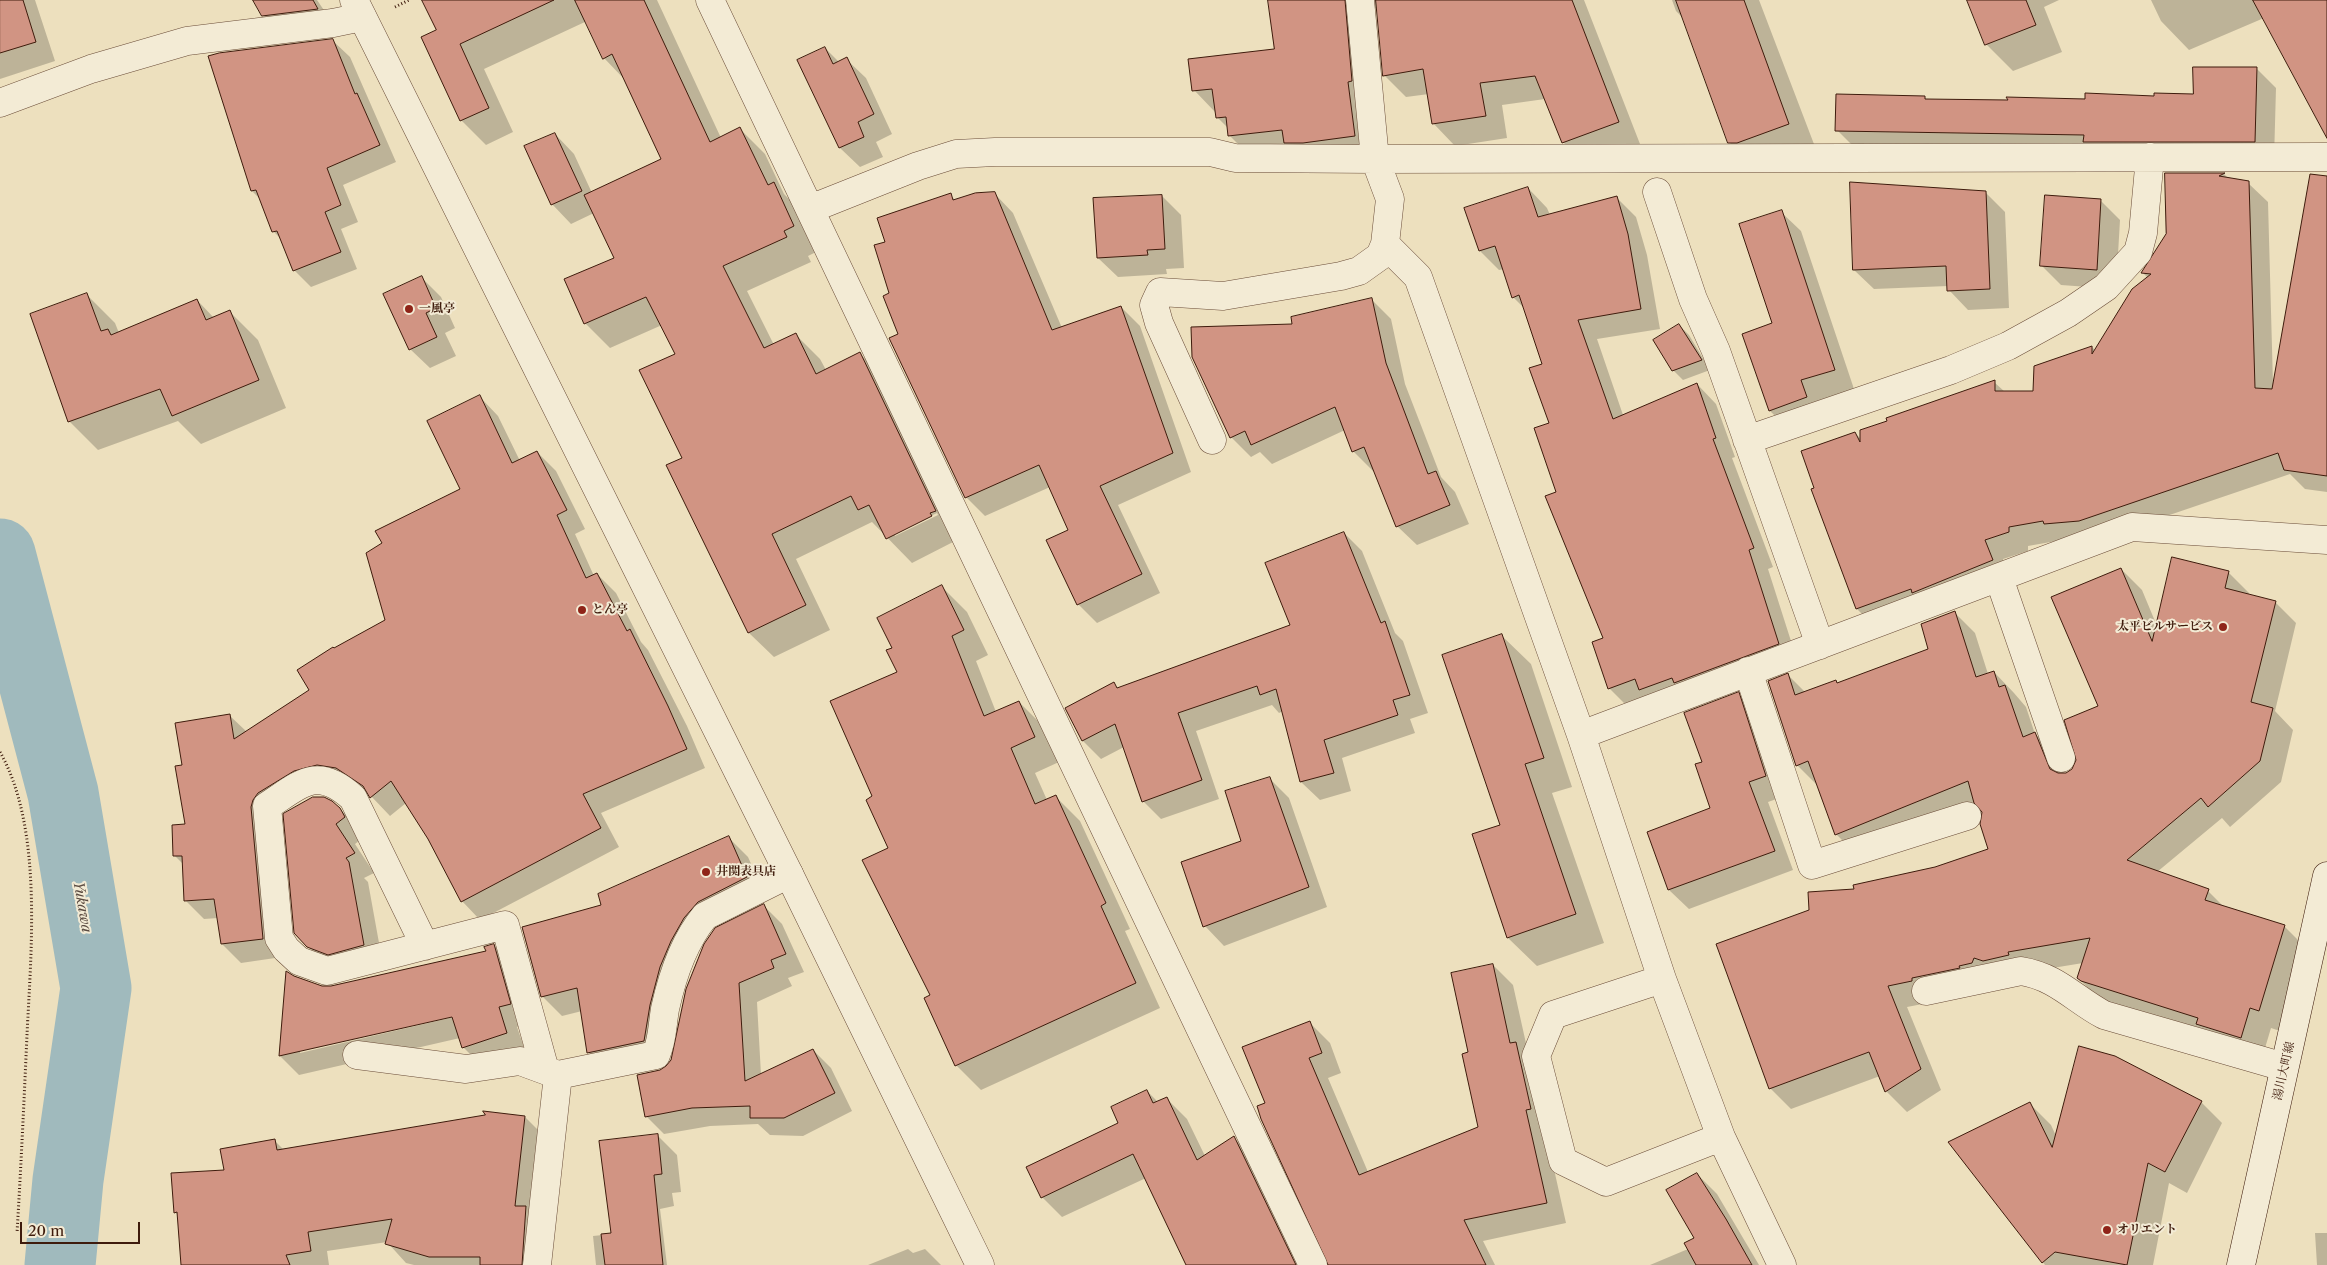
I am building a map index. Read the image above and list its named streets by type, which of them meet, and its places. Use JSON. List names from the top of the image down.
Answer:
{
  "streets": {
    "street": ["湯川大町線"]
  },
  "water": ["Yukawa"],
  "places": [
    "一風亭",
    "とん亭",
    "太平ビルサービス",
    "井関表具店",
    "オリエント"
  ],
  "scale_bar": "20 m"
}
